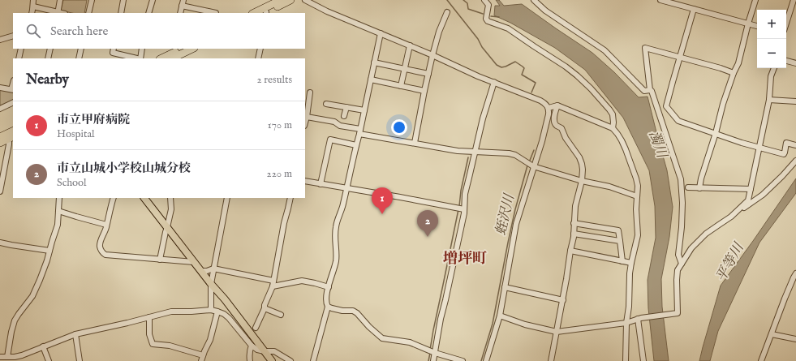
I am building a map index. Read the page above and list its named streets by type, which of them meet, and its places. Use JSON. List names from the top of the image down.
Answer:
{
  "districts": ["増坪町"],
  "water": ["濁川", "蛭沢川", "平等川"],
  "page": {
    "map_buttons": ["+", "−"],
    "search": "Search here",
    "heading": ["Nearby", "2 results"],
    "list": [
      {
        "mark": "1",
        "name": "市立甲府病院",
        "note": "Hospital",
        "value": "170 m"
      },
      {
        "mark": "2",
        "name": "市立山城小学校山城分校",
        "note": "School",
        "value": "220 m"
      }
    ],
    "pins": ["1", "2"]
  }
}
